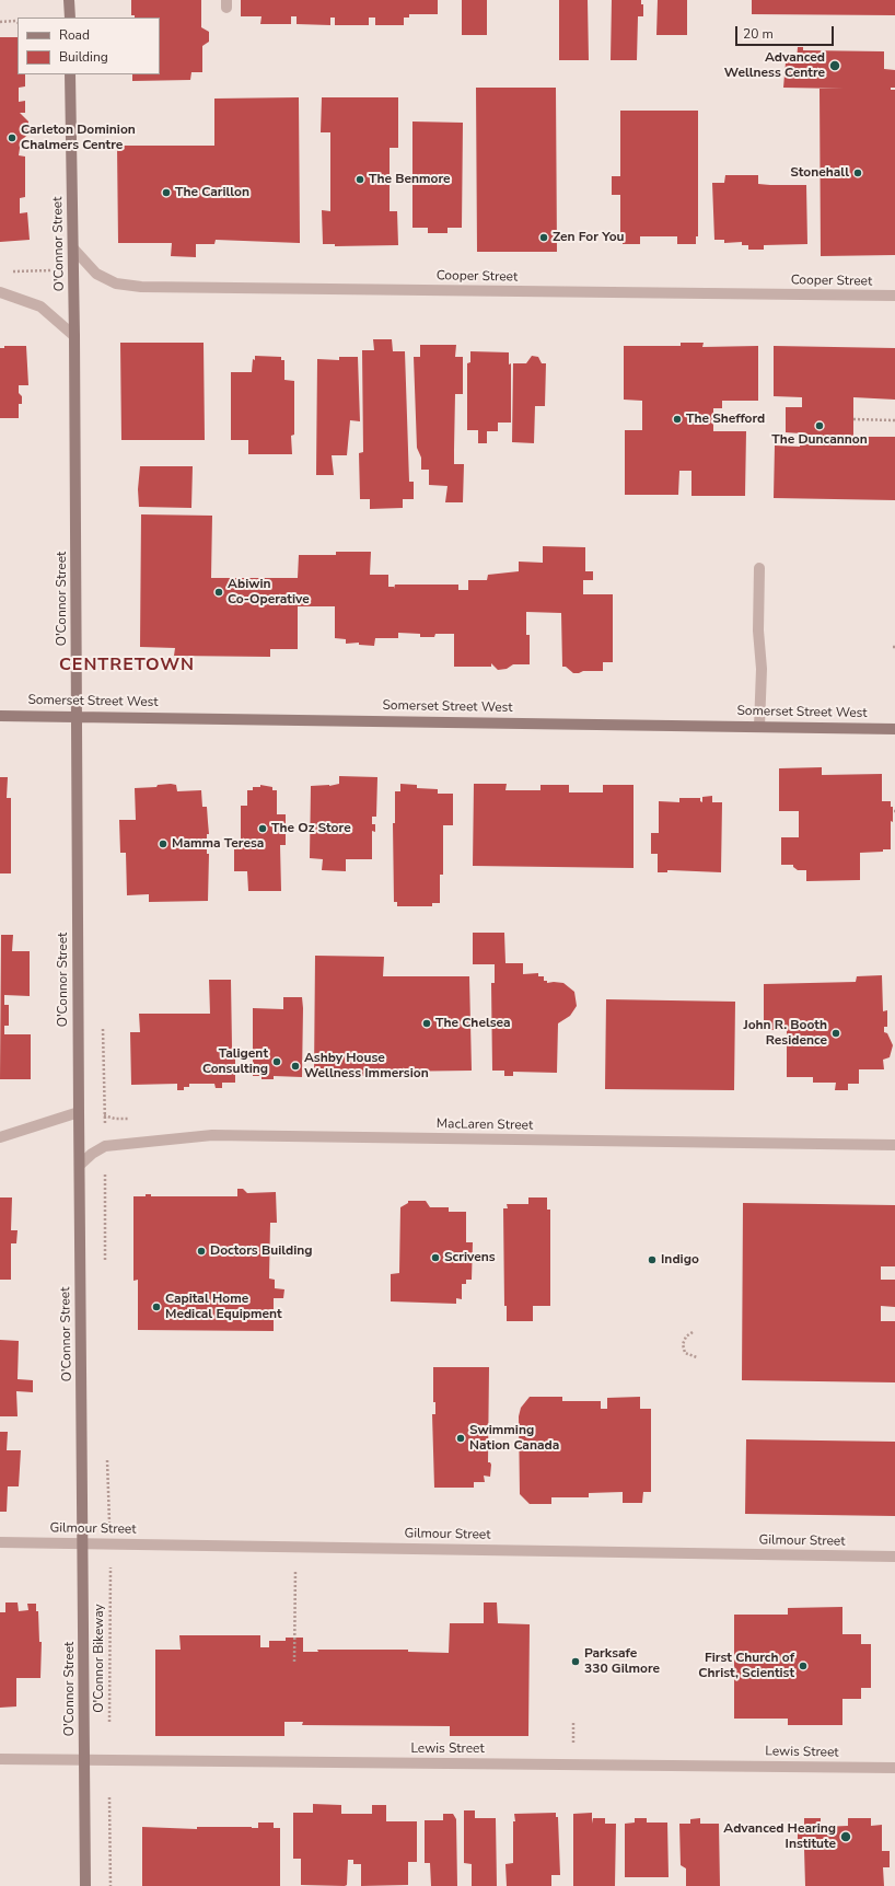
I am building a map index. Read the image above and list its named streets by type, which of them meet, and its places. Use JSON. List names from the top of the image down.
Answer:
{
  "streets": {
    "main road": ["O'Connor Street", "Somerset Street West"],
    "street": [
      "Cooper Street",
      "MacLaren Street",
      "Gilmour Street",
      "Lewis Street"
    ],
    "path": ["O'Connor Bikeway"]
  },
  "crossings": [
    ["O'Connor Street", "Cooper Street"],
    ["O'Connor Street", "Somerset Street West"],
    ["O'Connor Street", "MacLaren Street"],
    ["O'Connor Street", "Gilmour Street"],
    ["O'Connor Street", "Lewis Street"]
  ],
  "districts": ["CENTRETOWN"],
  "places": [
    "Advanced Wellness Centre",
    "Carleton Dominion Chalmers Centre",
    "Stonehall",
    "The Benmore",
    "The Carillon",
    "Zen For You",
    "The Shefford",
    "The Duncannon",
    "Abiwin Co-Operative",
    "The Oz Store",
    "Mamma Teresa",
    "The Chelsea",
    "John R. Booth Residence",
    "Taligent Consulting",
    "Ashby House Wellness Immersion",
    "Doctors Building",
    "Scrivens",
    "Indigo",
    "Capital Home Medical Equipment",
    "Swimming Nation Canada",
    "Parksafe 330 Gilmore",
    "First Church of Christ, Scientist",
    "Advanced Hearing Institute"
  ],
  "legend": ["Road", "Building"],
  "scale_bar": "20 m"
}
